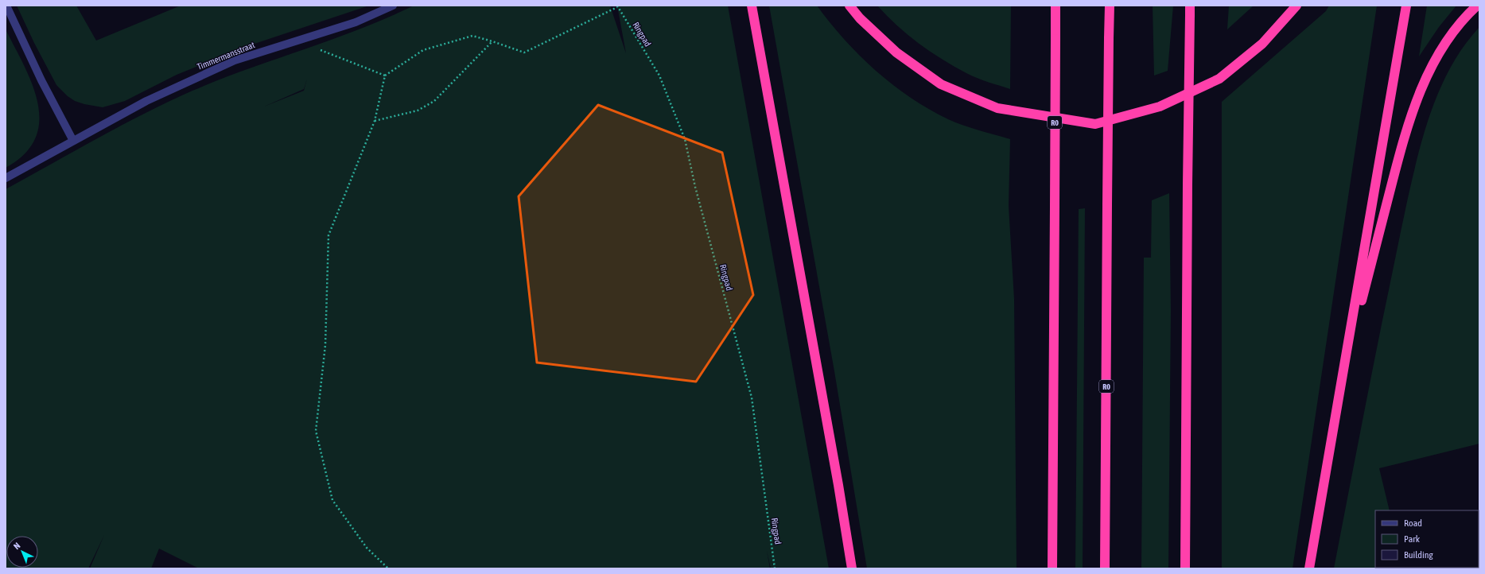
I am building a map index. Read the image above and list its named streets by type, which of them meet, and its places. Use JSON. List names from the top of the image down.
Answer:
{
  "streets": {
    "highway": ["R0"],
    "street": ["Timmermansstraat"],
    "path": ["Ringpad"]
  },
  "legend": ["Road", "Park", "Building"],
  "north": "top left"
}
